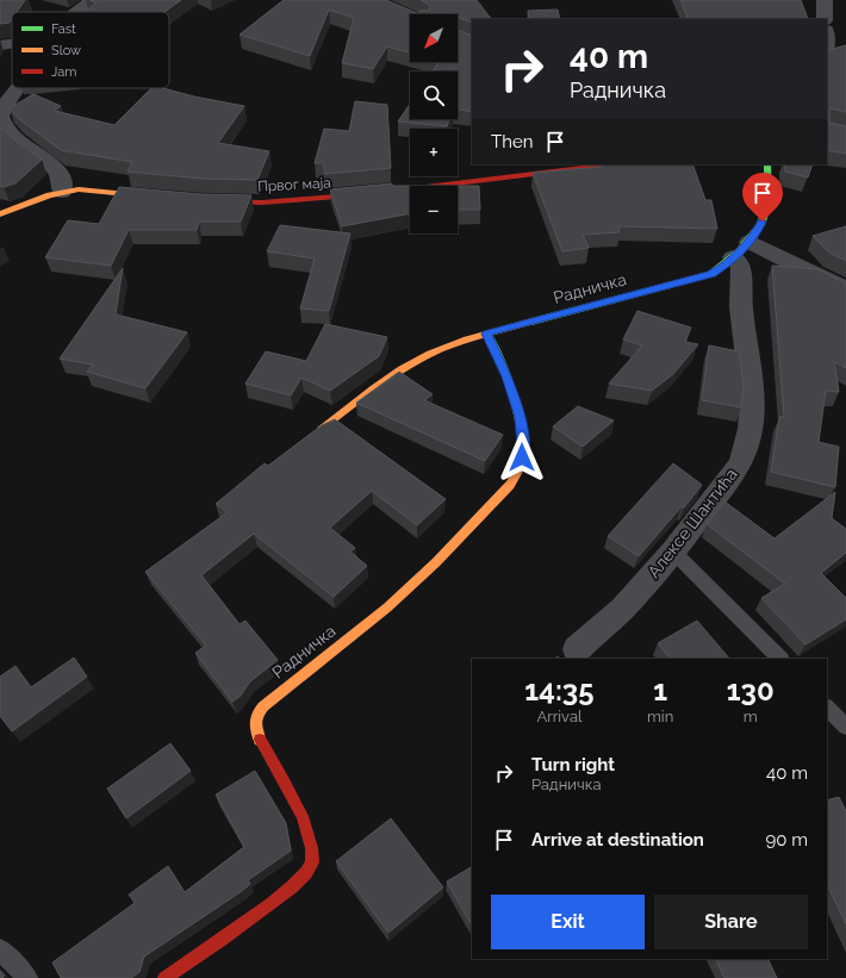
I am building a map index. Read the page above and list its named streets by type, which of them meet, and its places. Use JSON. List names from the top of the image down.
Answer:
{
  "streets": {
    "street": ["Првог маја", "Радничка", "Алексе Шантића"]
  },
  "crossings": [
    ["Радничка", "Алексе Шантића"]
  ],
  "legend": ["Fast", "Slow", "Jam"],
  "north": "bottom left",
  "page": {
    "map_buttons": ["+", "−"],
    "turn": ["40 m", "Радничка"],
    "then": "Then",
    "eta": [
      "14:35",
      "Arrival",
      "1",
      "min",
      "130",
      "m"
    ],
    "list": [
      {
        "name": "Turn right",
        "note": "Радничка",
        "value": "40 m"
      },
      {
        "name": "Arrive at destination",
        "value": "90 m"
      }
    ],
    "buttons": ["Exit", "Share"]
  }
}
